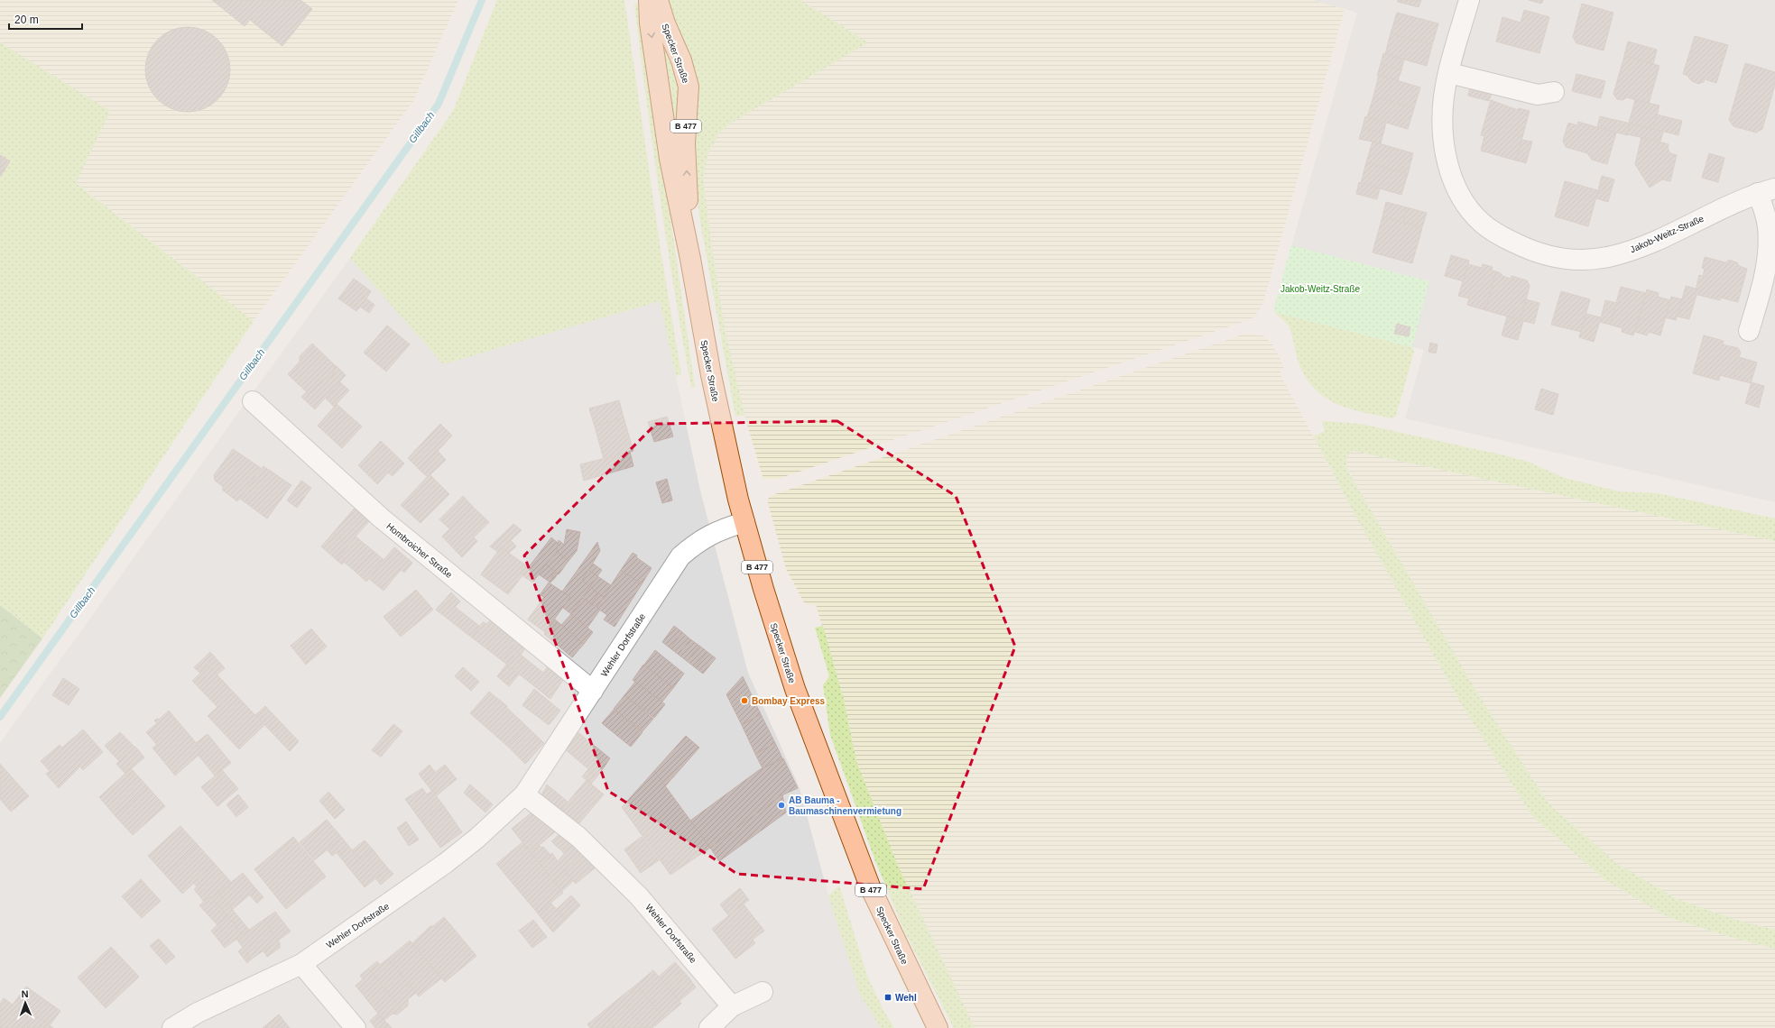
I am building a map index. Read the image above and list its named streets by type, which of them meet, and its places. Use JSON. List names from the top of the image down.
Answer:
{
  "streets": {
    "main road": ["Specker Straße", "B 477"],
    "street": ["Jakob-Weitz-Straße", "Hombroicher Straße", "Wehler Dorfstraße"]
  },
  "crossings": [
    ["Specker Straße", "Wehler Dorfstraße"],
    ["Hombroicher Straße", "Wehler Dorfstraße"]
  ],
  "water": ["Gillbach"],
  "parks": ["Jakob-Weitz-Straße"],
  "places": {
    "other": ["Bombay Express", "AB Bauma - Baumaschinenvermietung"],
    "transit": ["Wehl"]
  },
  "scale_bar": "20 m",
  "north": "top"
}
